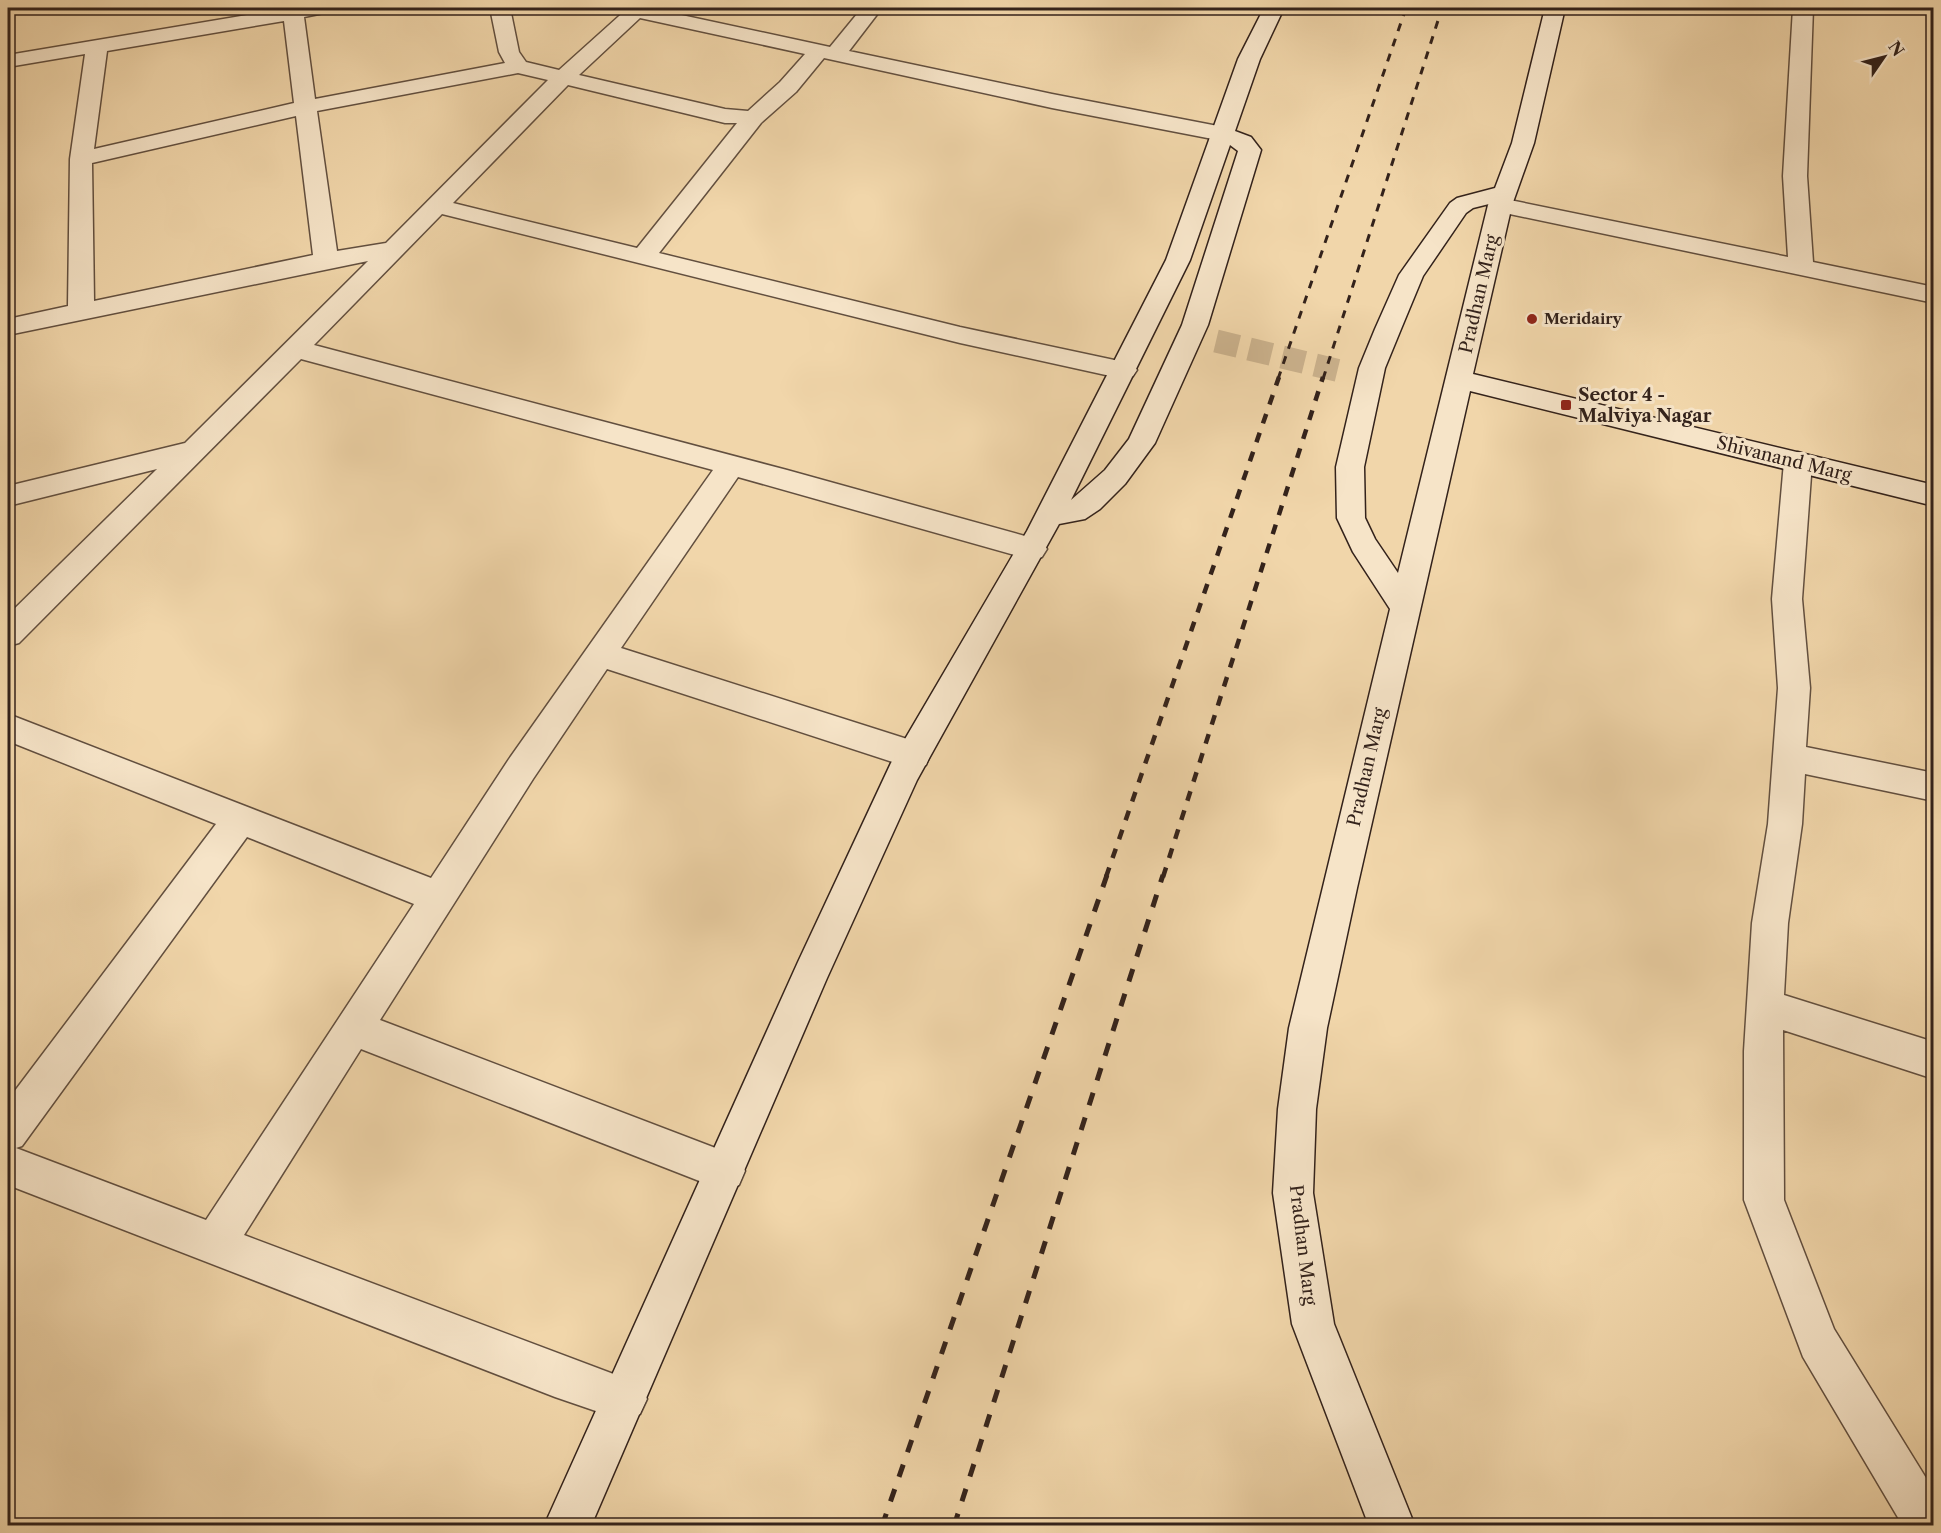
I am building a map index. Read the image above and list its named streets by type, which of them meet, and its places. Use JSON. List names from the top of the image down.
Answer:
{
  "streets": {
    "street": ["Pradhan Marg", "Shivanand Marg"]
  },
  "crossings": [
    ["Pradhan Marg", "Shivanand Marg"]
  ],
  "places": {
    "other": ["Meridairy"],
    "transit": ["Sector 4 - Malviya Nagar"]
  },
  "north": "top right"
}
